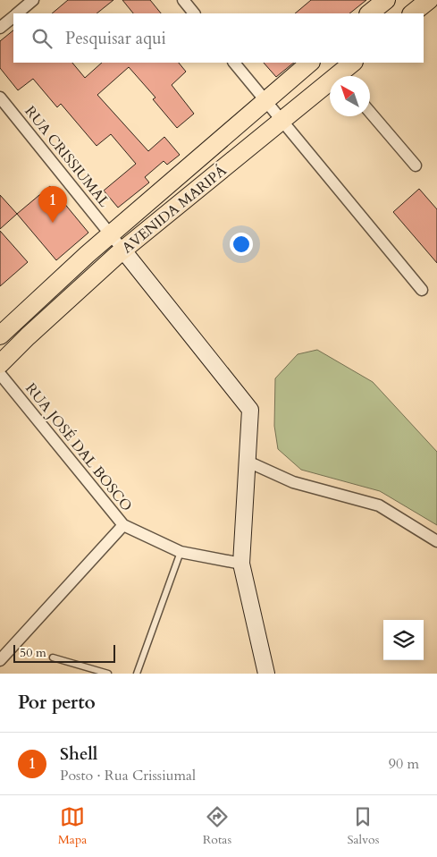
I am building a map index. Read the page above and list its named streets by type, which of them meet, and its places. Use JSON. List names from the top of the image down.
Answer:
{
  "streets": {
    "main road": ["AVENIDA MARIPÁ"],
    "street": ["RUA CRISSIUMAL", "RUA JOSÉ DAL BOSCO"]
  },
  "crossings": [
    ["RUA CRISSIUMAL", "AVENIDA MARIPÁ"]
  ],
  "scale_bar": "50 m",
  "north": "top left",
  "page": {
    "search": "Pesquisar aqui",
    "pins": "1",
    "scale": "50 m",
    "heading": "Por perto",
    "list": [
      {
        "mark": "1",
        "name": "Shell",
        "note": "Posto · Rua Crissiumal",
        "value": "90 m"
      }
    ],
    "nav": ["Mapa", "Rotas", "Salvos"]
  }
}
